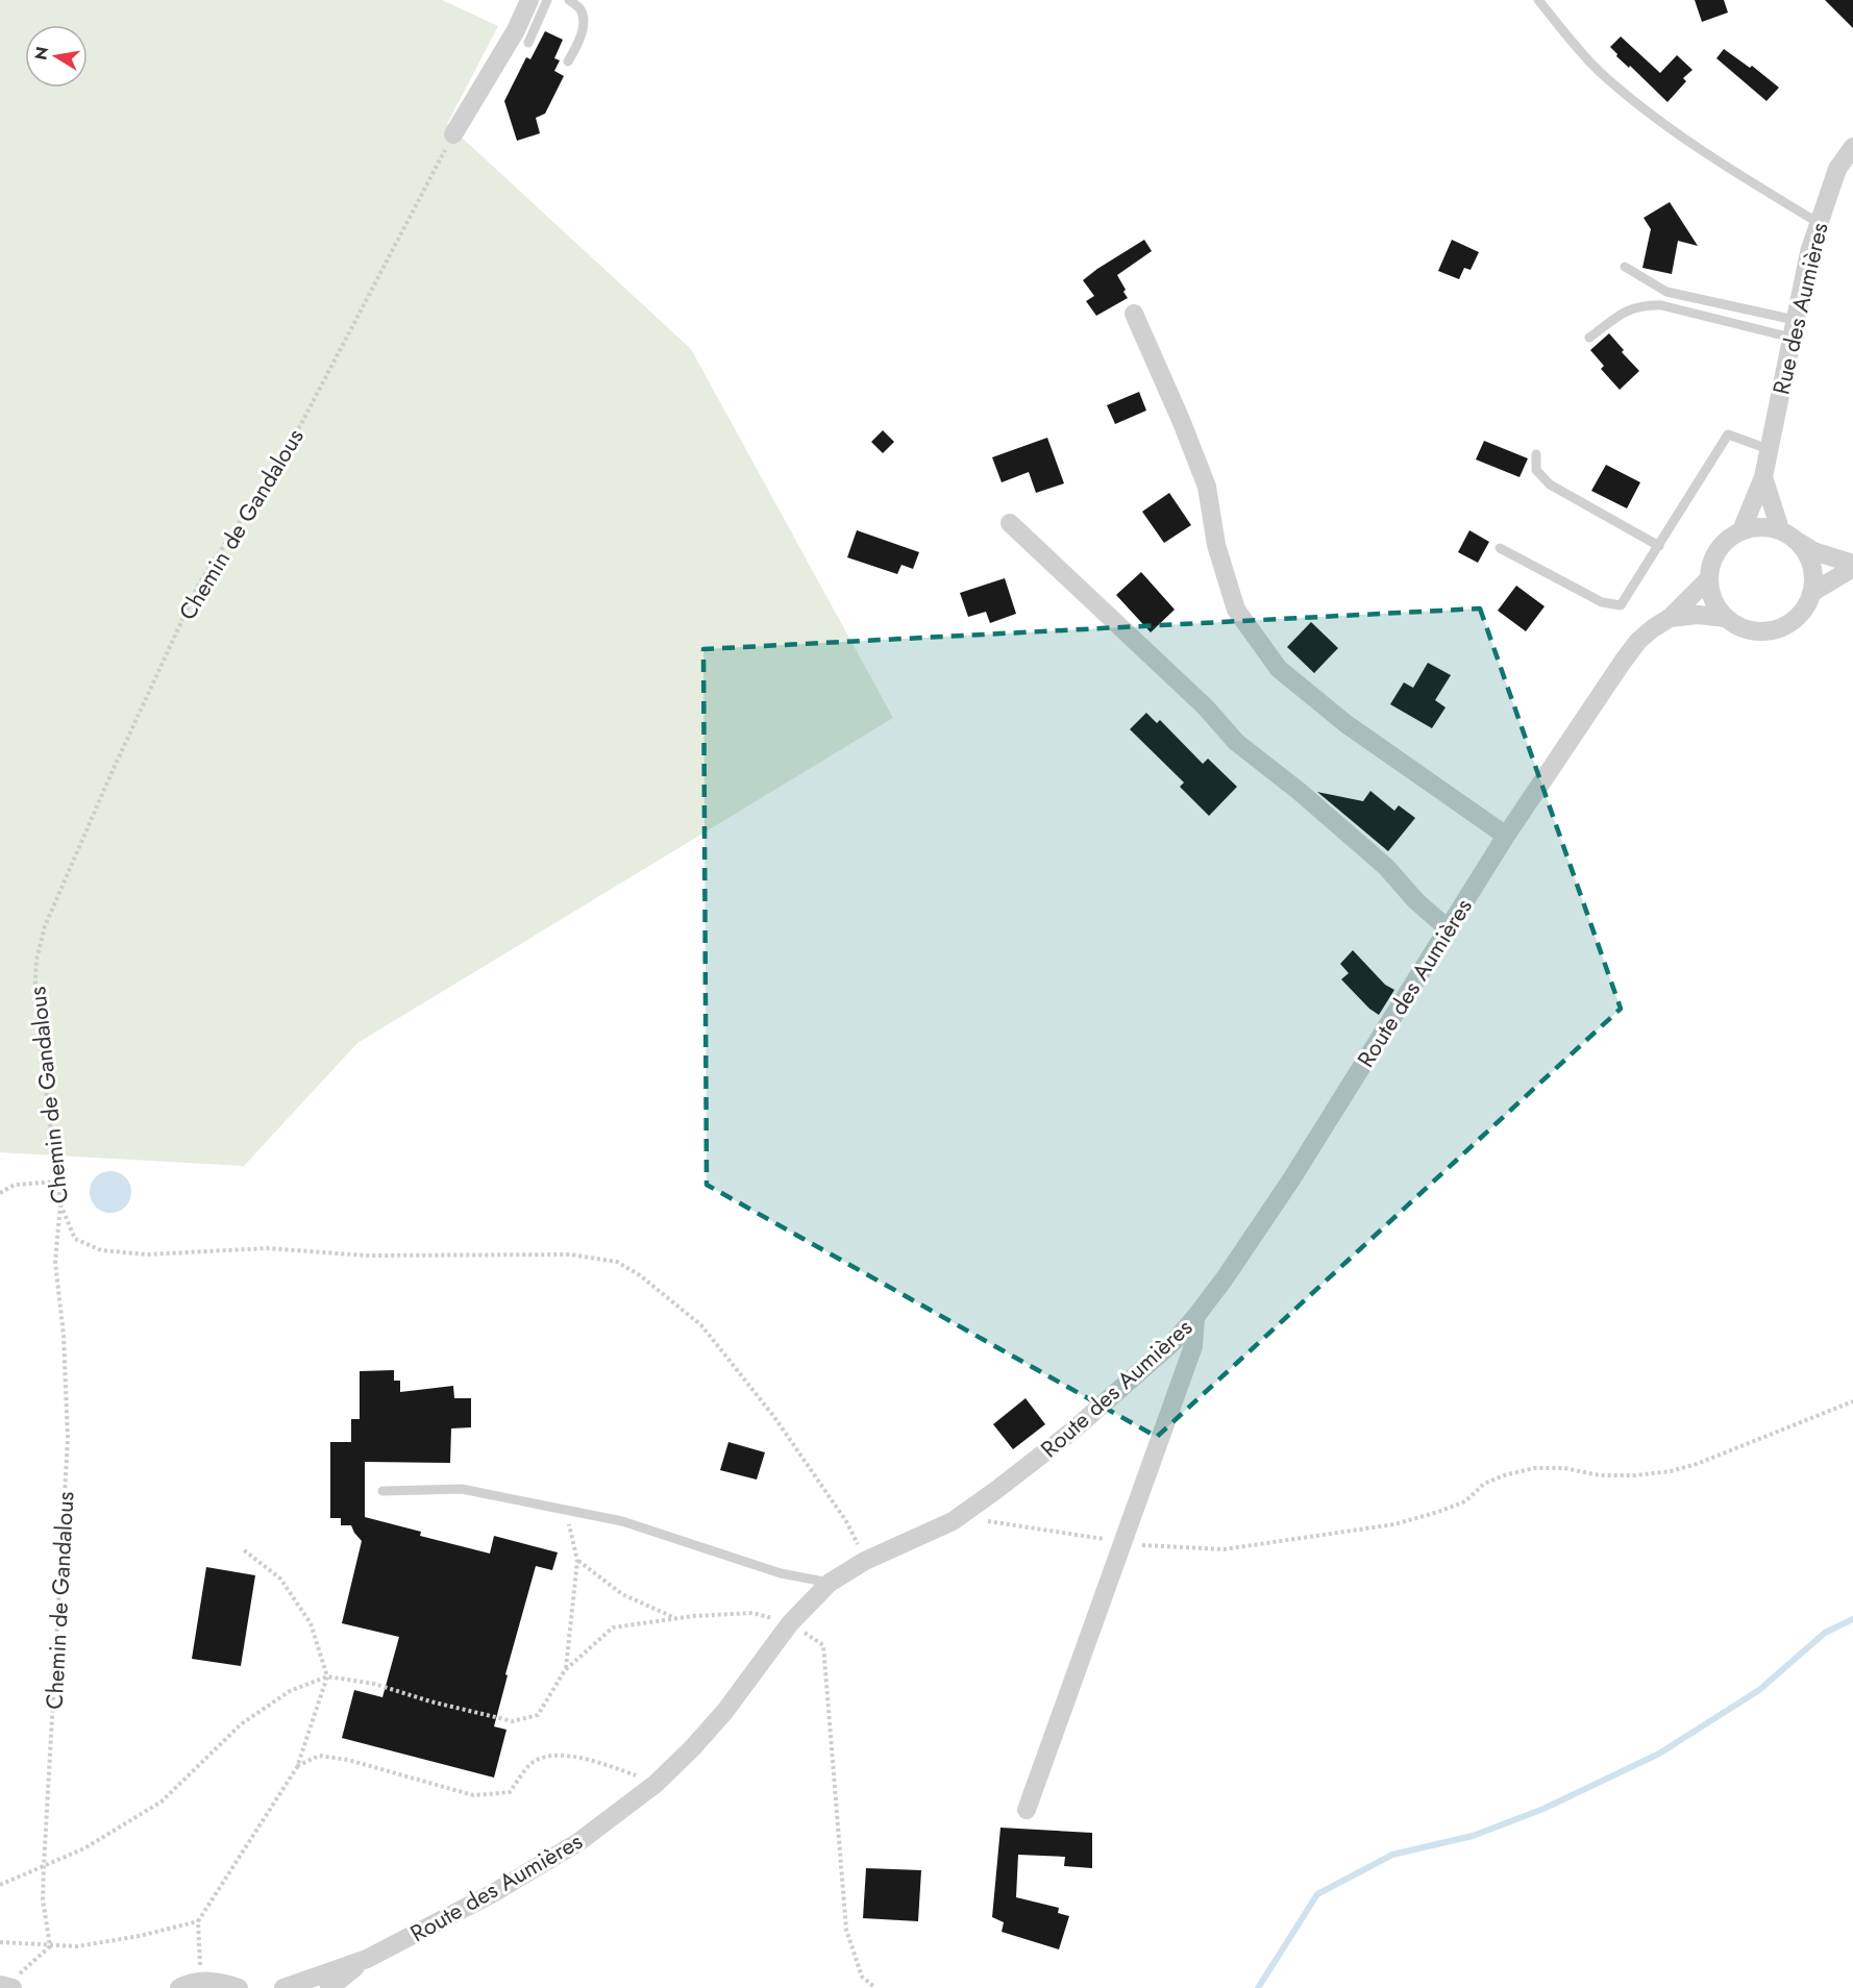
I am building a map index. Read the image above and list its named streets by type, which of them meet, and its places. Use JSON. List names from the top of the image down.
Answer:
{
  "streets": {
    "street": ["Rue des Aumières", "Route des Aumières"],
    "path": ["Chemin de Gandalous"]
  },
  "crossings": [
    ["Rue des Aumières", "Route des Aumières"]
  ],
  "north": "left"
}
